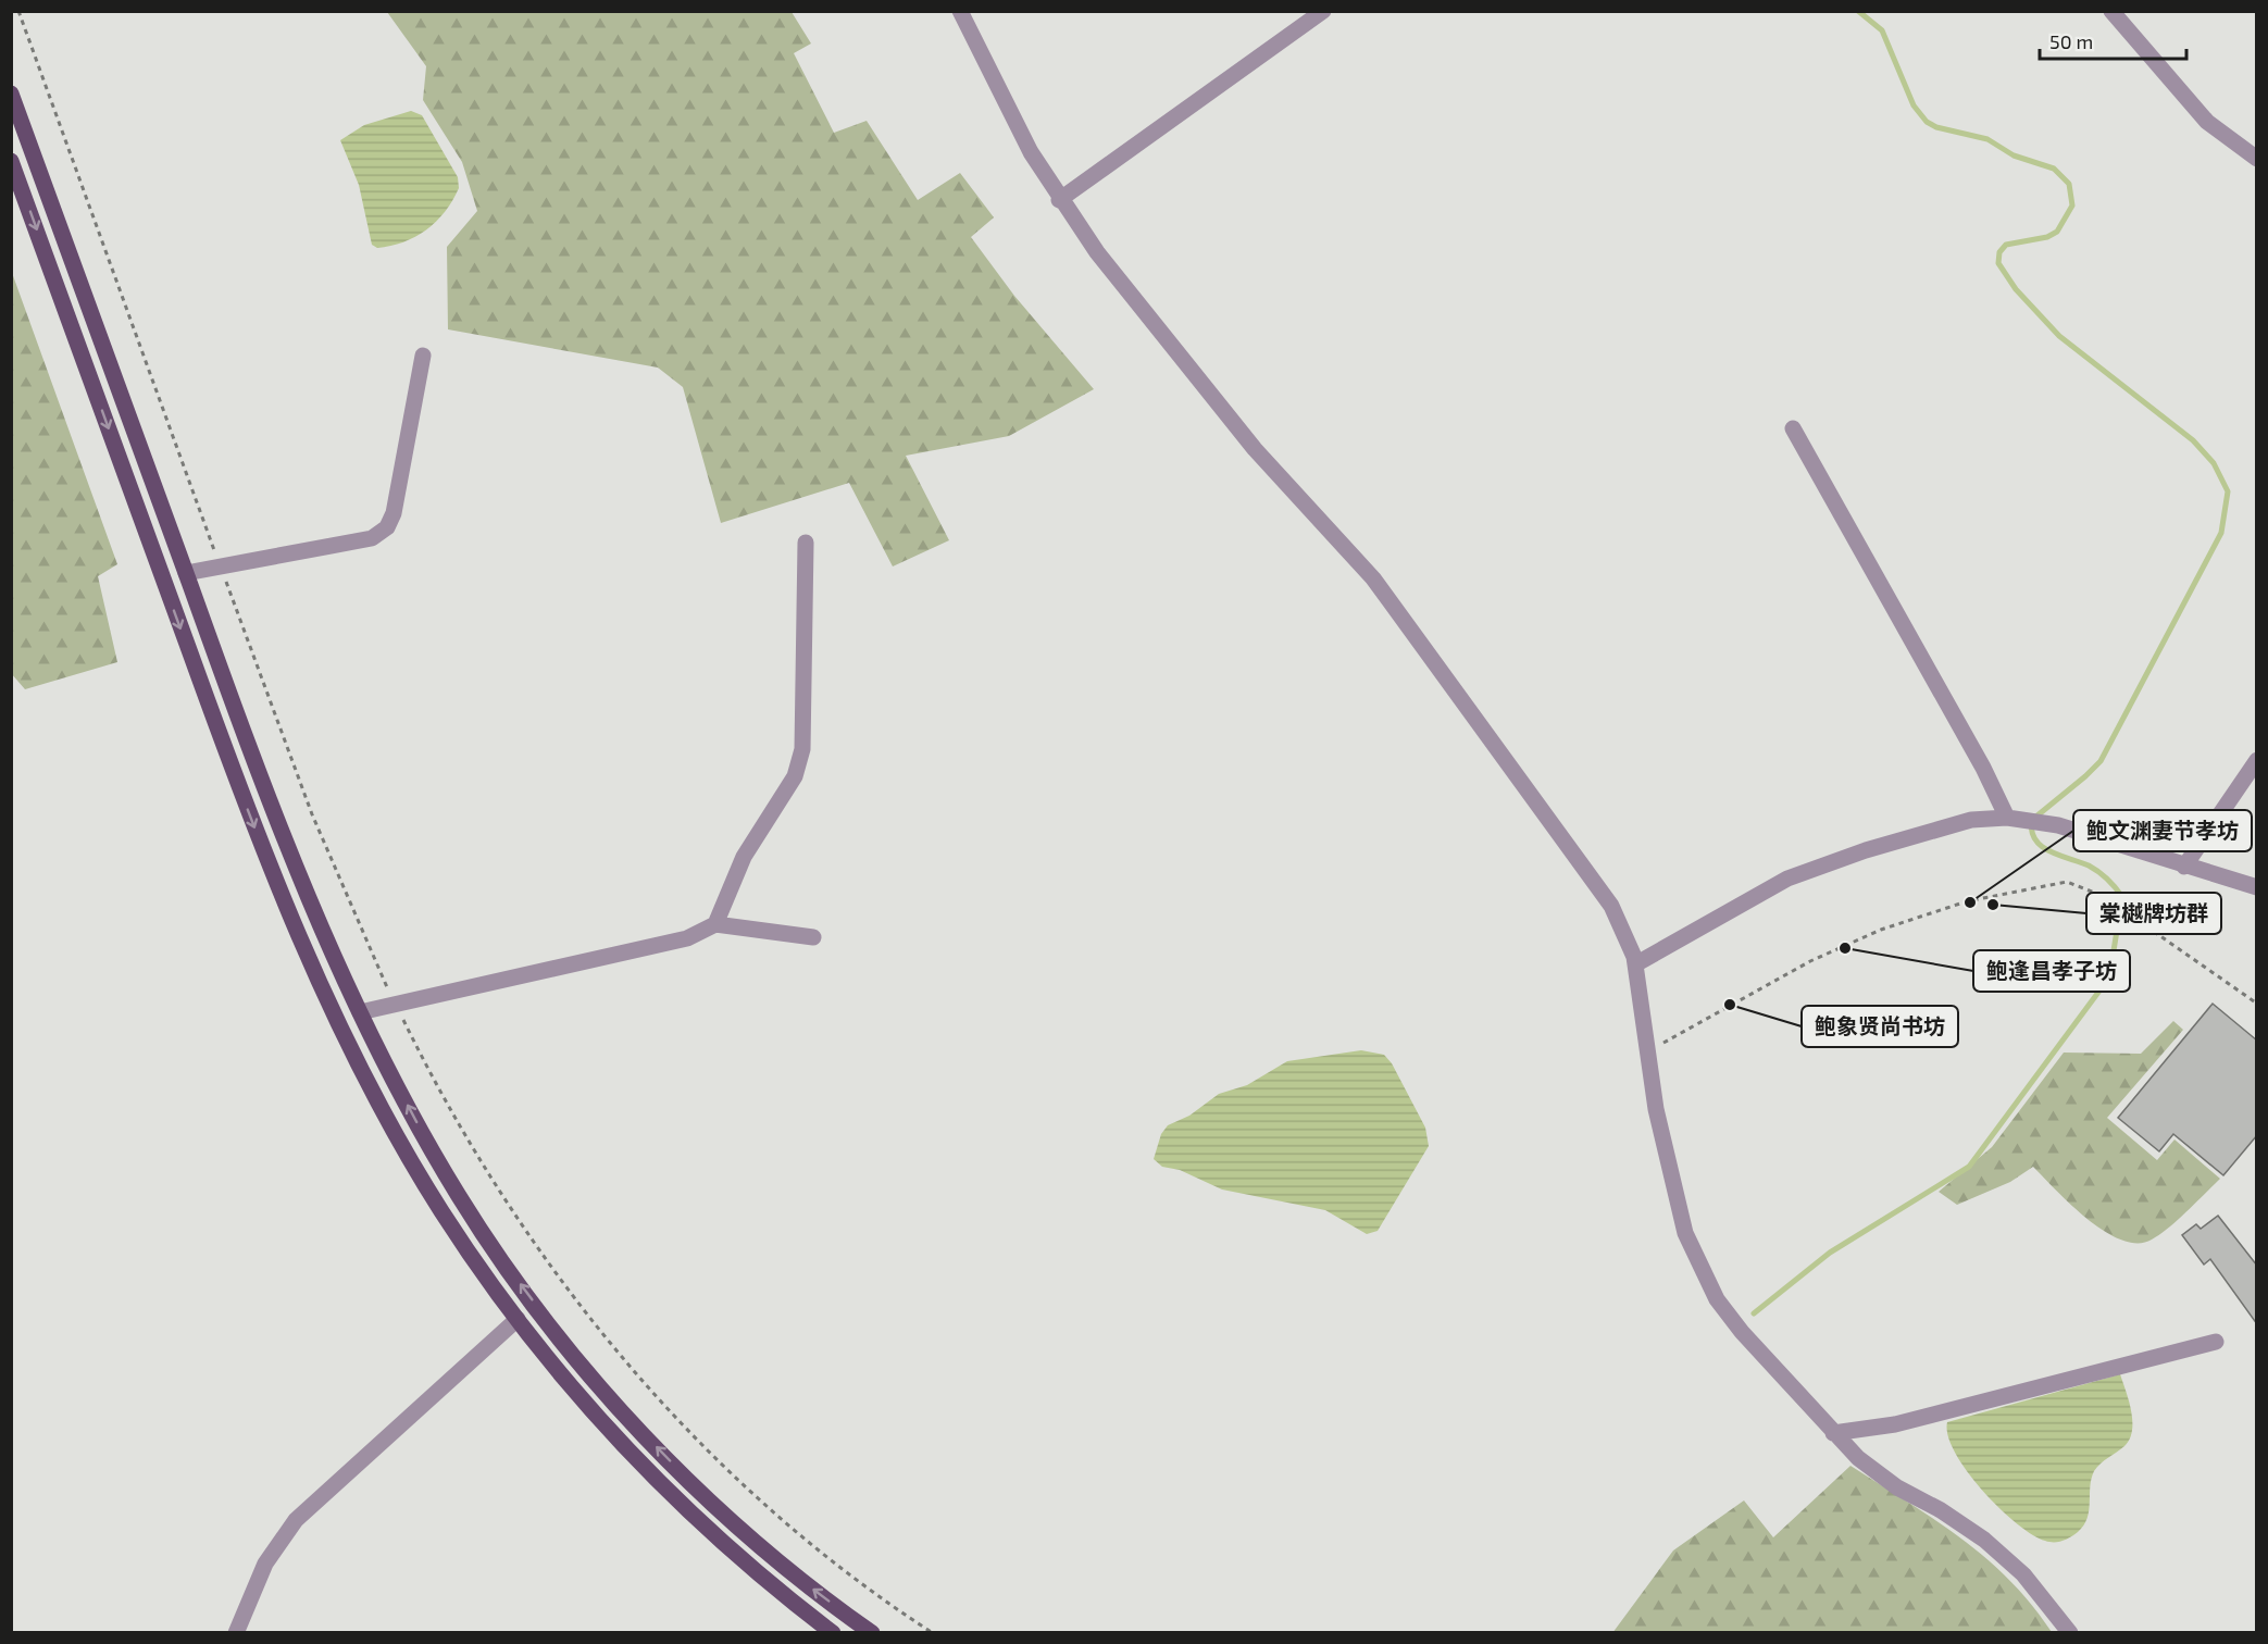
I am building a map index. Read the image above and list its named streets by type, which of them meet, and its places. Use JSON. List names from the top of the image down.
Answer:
{
  "places": [
    "鲍文渊妻节孝坊",
    "棠樾牌坊群",
    "鲍逢昌孝子坊",
    "鲍象贤尚书坊"
  ],
  "scale_bar": "50 m"
}
